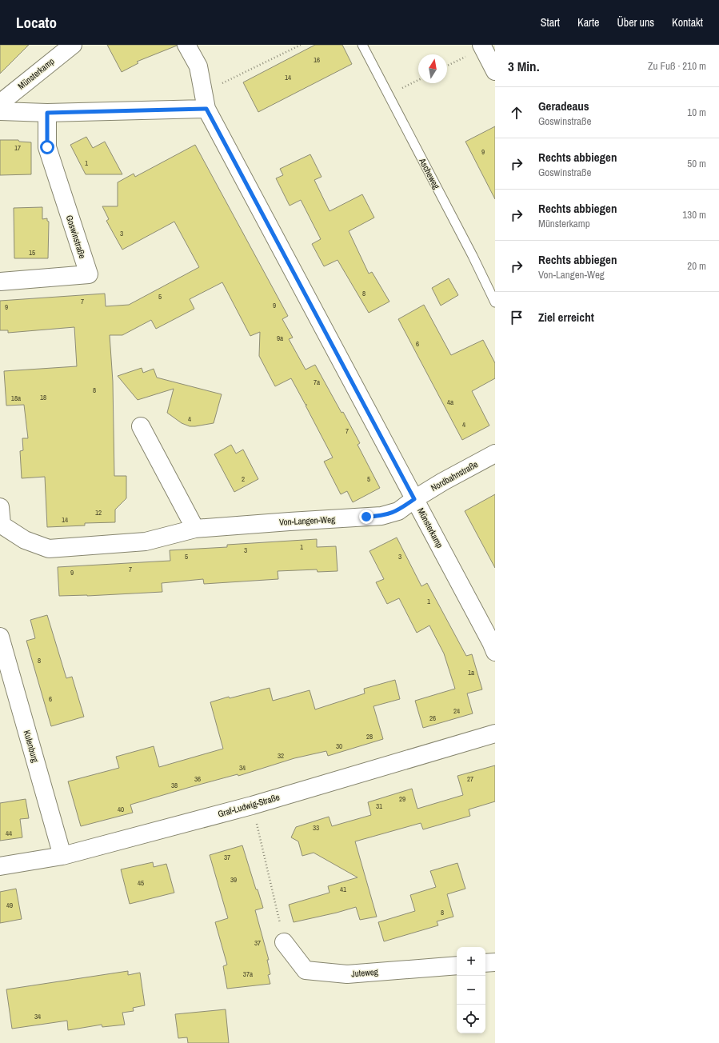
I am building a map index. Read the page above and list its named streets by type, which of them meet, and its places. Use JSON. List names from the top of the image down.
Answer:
{
  "streets": {
    "street": [
      "Münsterkamp",
      "Goswinstraße",
      "Nordbahnstraße",
      "Von-Langen-Weg",
      "Kulenburg",
      "Graf-Ludwig-Straße",
      "Juteweg"
    ],
    "lane": ["Ascheweg"]
  },
  "crossings": [
    ["Münsterkamp", "Nordbahnstraße"],
    ["Münsterkamp", "Von-Langen-Weg"],
    ["Nordbahnstraße", "Von-Langen-Weg"],
    ["Kulenburg", "Graf-Ludwig-Straße"]
  ],
  "house_numbers": [
    "16",
    "14",
    "17",
    "9",
    "1",
    "3",
    "15",
    "8",
    "5",
    "7",
    "9",
    "9",
    "9a",
    "6",
    "7a",
    "8",
    "18",
    "18a",
    "4a",
    "4",
    "4",
    "7",
    "2",
    "5",
    "12",
    "14",
    "1",
    "3",
    "5",
    "3",
    "7",
    "9",
    "1",
    "8",
    "1a",
    "6",
    "24",
    "26",
    "28",
    "30",
    "32",
    "34",
    "36",
    "27",
    "38",
    "29",
    "31",
    "40",
    "33",
    "44",
    "37",
    "39",
    "45",
    "41",
    "49",
    "8",
    "37",
    "37a",
    "34"
  ],
  "north": "top",
  "page": {
    "header": "Locato",
    "nav": [
      "Start",
      "Karte",
      "Über uns",
      "Kontakt"
    ],
    "heading": ["3 Min.", "Zu Fuß · 210 m"],
    "list": [
      ["Geradeaus", "Goswinstraße", "10 m"],
      ["Rechts abbiegen", "Goswinstraße", "50 m"],
      ["Rechts abbiegen", "Münsterkamp", "130 m"],
      ["Rechts abbiegen", "Von-Langen-Weg", "20 m"],
      "Ziel erreicht"
    ],
    "map_buttons": ["+", "−"]
  }
}
